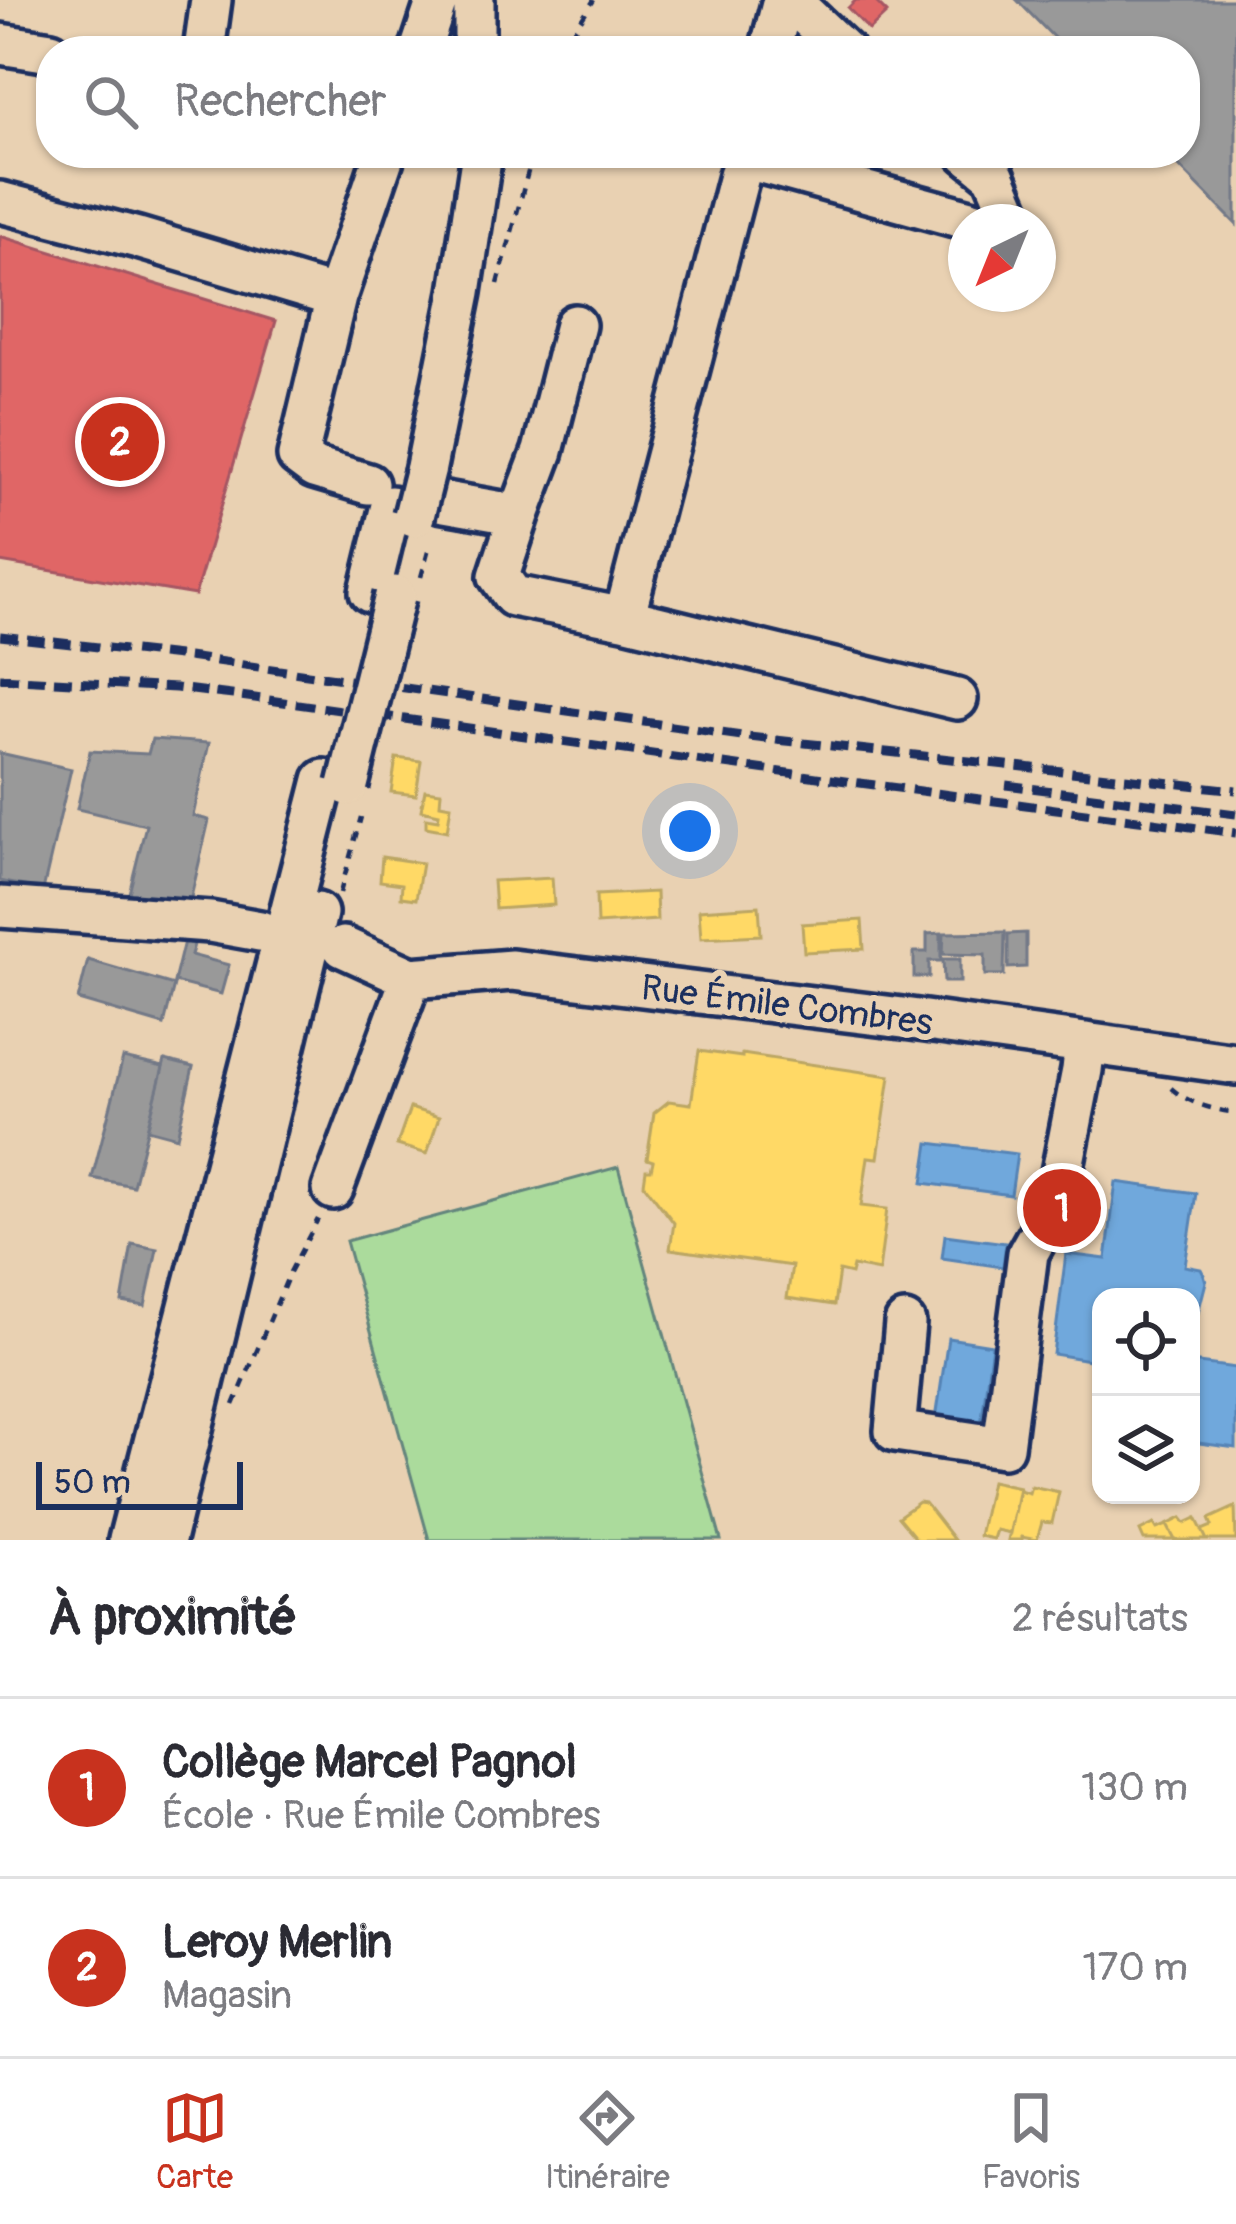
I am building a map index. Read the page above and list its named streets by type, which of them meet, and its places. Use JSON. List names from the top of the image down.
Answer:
{
  "streets": {
    "street": ["Rue Émile Combres"]
  },
  "scale_bar": "50 m",
  "north": "bottom left",
  "page": {
    "search": "Rechercher",
    "pins": ["2", "1"],
    "scale": "50 m",
    "heading": ["À proximité", "2 résultats"],
    "list": [
      {
        "mark": "1",
        "name": "Collège Marcel Pagnol",
        "note": "École · Rue Émile Combres",
        "value": "130 m"
      },
      {
        "mark": "2",
        "name": "Leroy Merlin",
        "note": "Magasin",
        "value": "170 m"
      }
    ],
    "nav": ["Carte", "Itinéraire", "Favoris"]
  }
}
